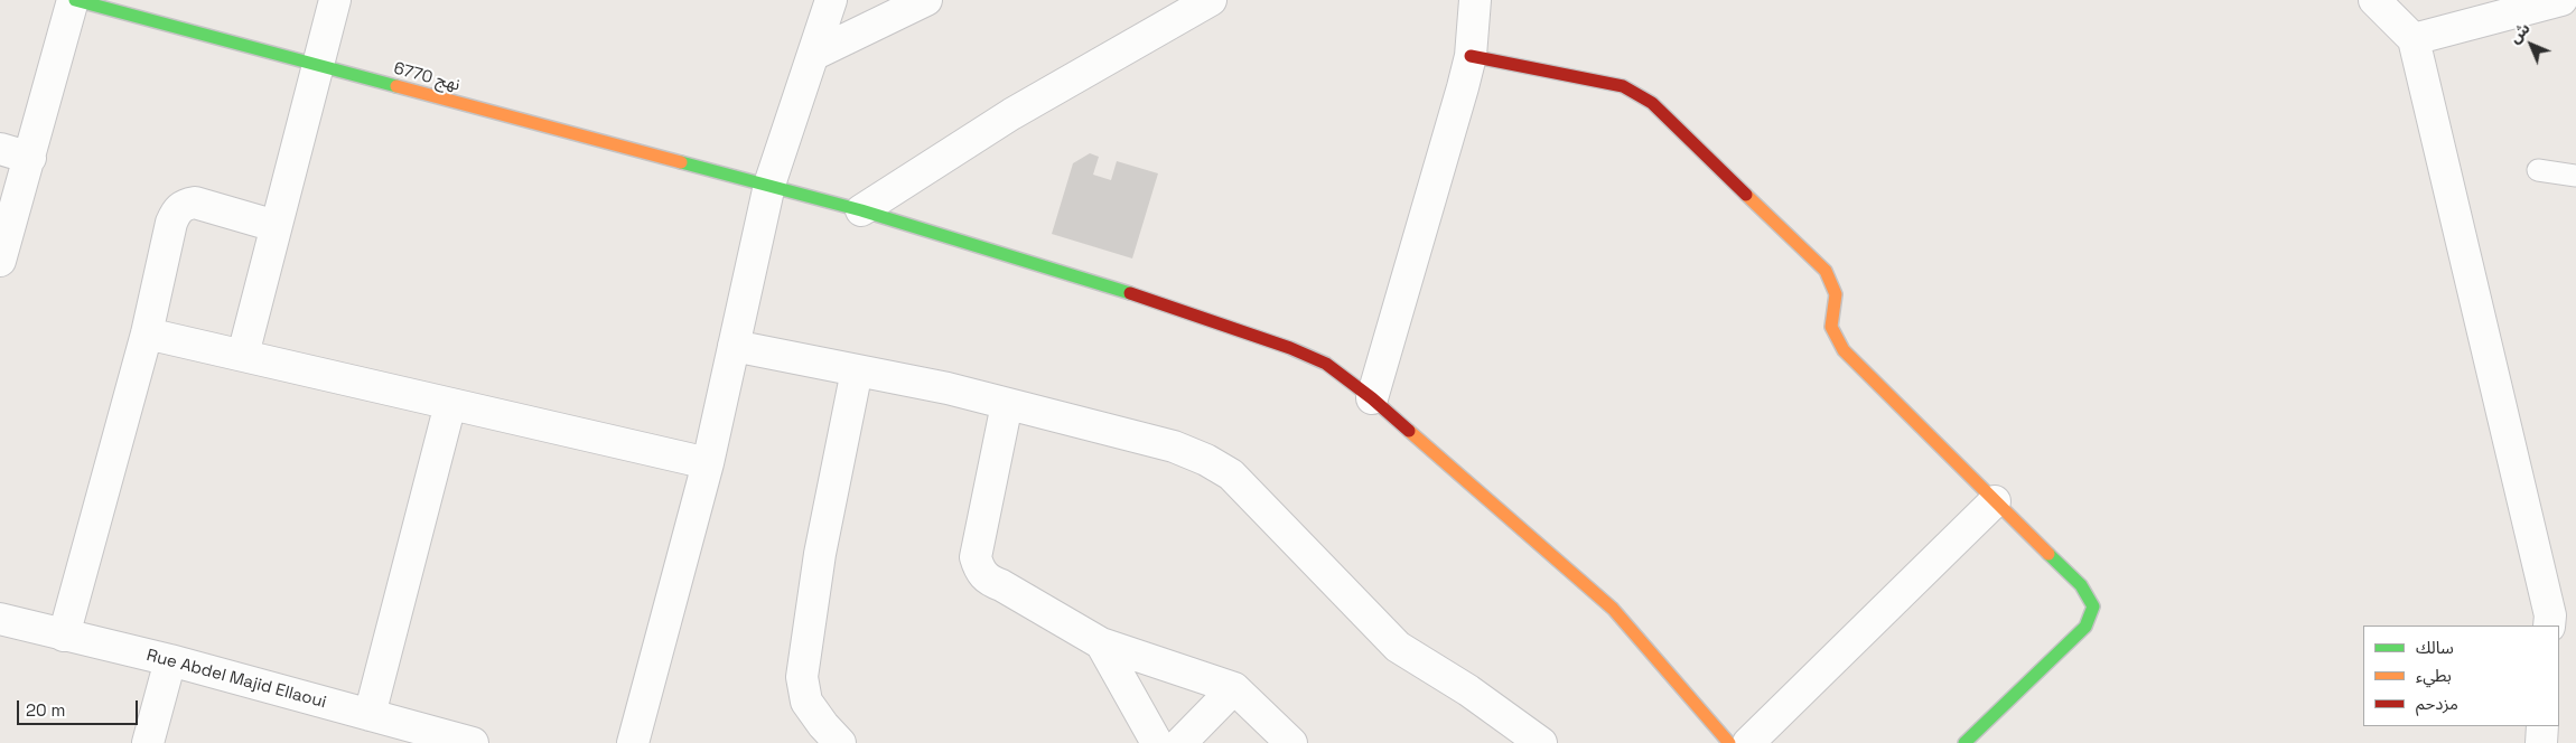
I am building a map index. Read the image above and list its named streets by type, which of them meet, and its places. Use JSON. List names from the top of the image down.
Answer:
{
  "streets": {
    "street": ["نهج 6770", "Rue Abdel Majid Ellaoui"]
  },
  "legend": ["سالك", "بطيء", "مزدحم"],
  "scale_bar": "20 m",
  "north": "top left"
}
